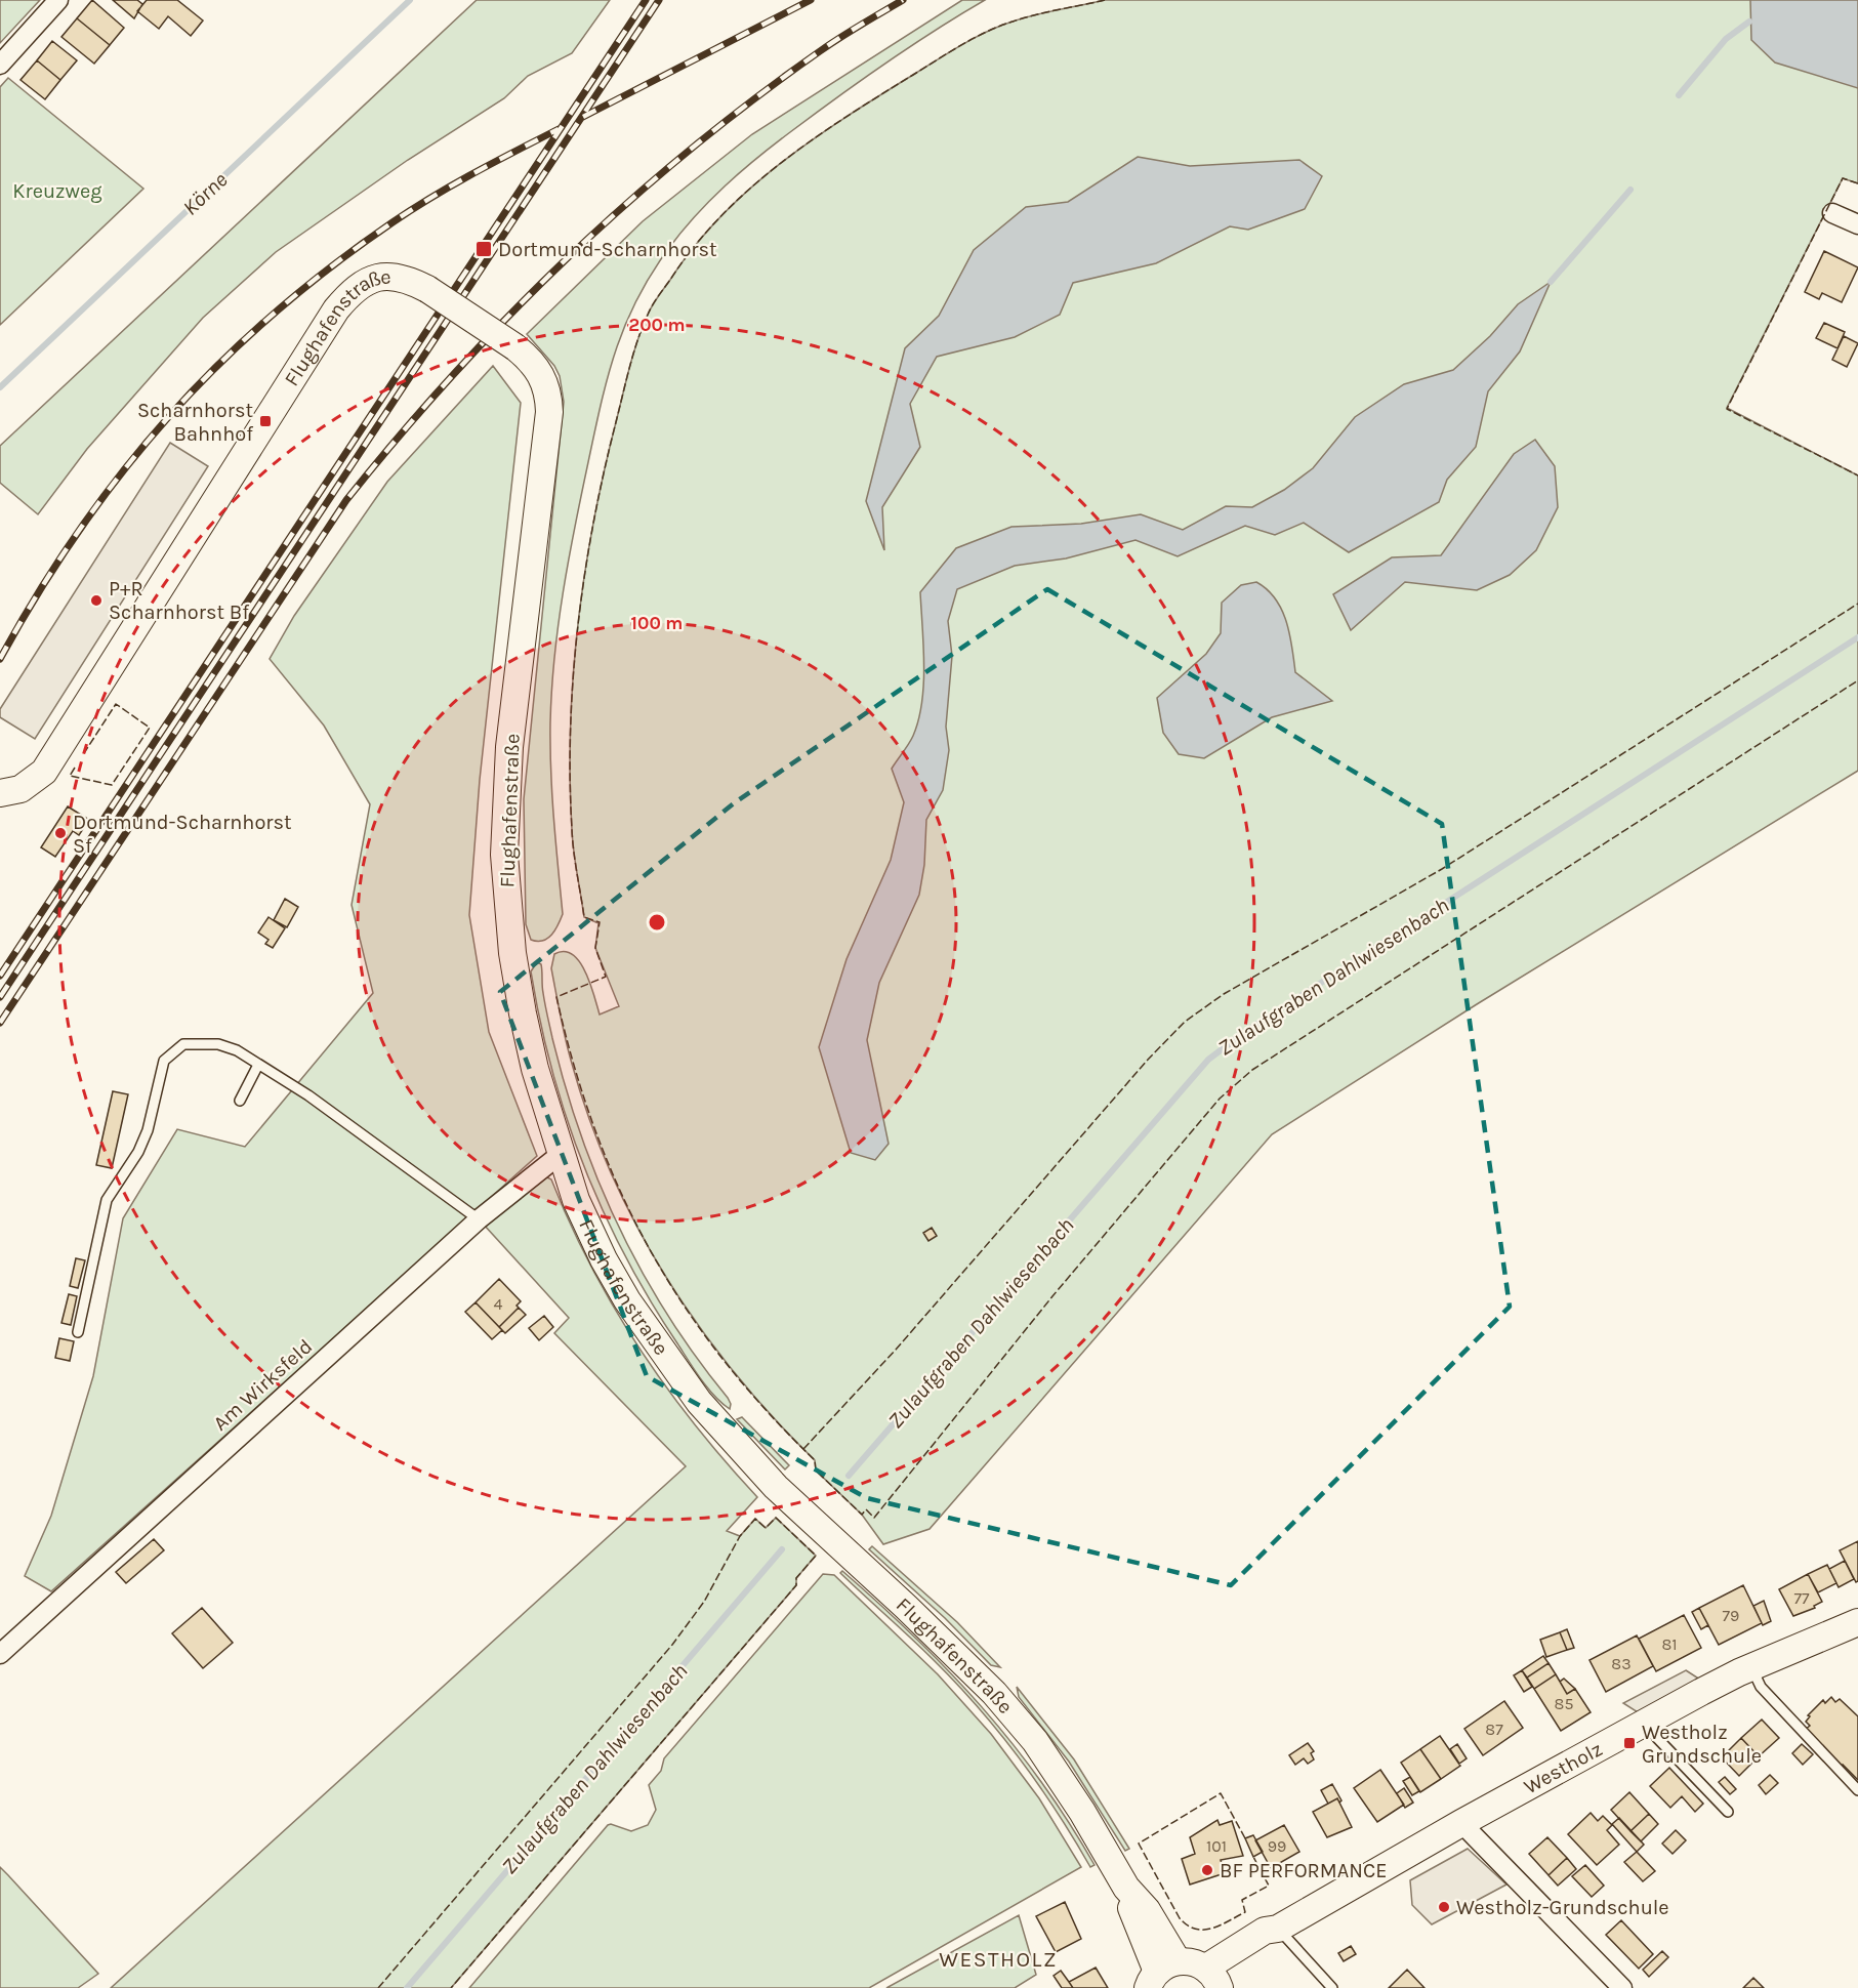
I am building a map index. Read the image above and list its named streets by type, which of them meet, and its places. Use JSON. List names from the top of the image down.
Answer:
{
  "streets": {
    "main road": ["Flughafenstraße", "Westholz"],
    "street": ["Am Wirksfeld"]
  },
  "crossings": [
    ["Flughafenstraße", "Am Wirksfeld"],
    ["Flughafenstraße", "Westholz"]
  ],
  "districts": ["WESTHOLZ"],
  "water": ["Körne", "Zulaufgraben Dahlwiesenbach"],
  "parks": ["Kreuzweg"],
  "places": {
    "transit": ["Dortmund-Scharnhorst", "Scharnhorst Bahnhof", "Westholz Grundschule"],
    "other": [
      "P+R Scharnhorst Bf",
      "Dortmund-Scharnhorst Sf",
      "BF PERFORMANCE",
      "Westholz-Grundschule"
    ]
  },
  "house_numbers": [
    "4",
    "77",
    "79",
    "81",
    "83",
    "85",
    "87",
    "101",
    "99"
  ],
  "rings": ["200 m", "100 m"]
}
